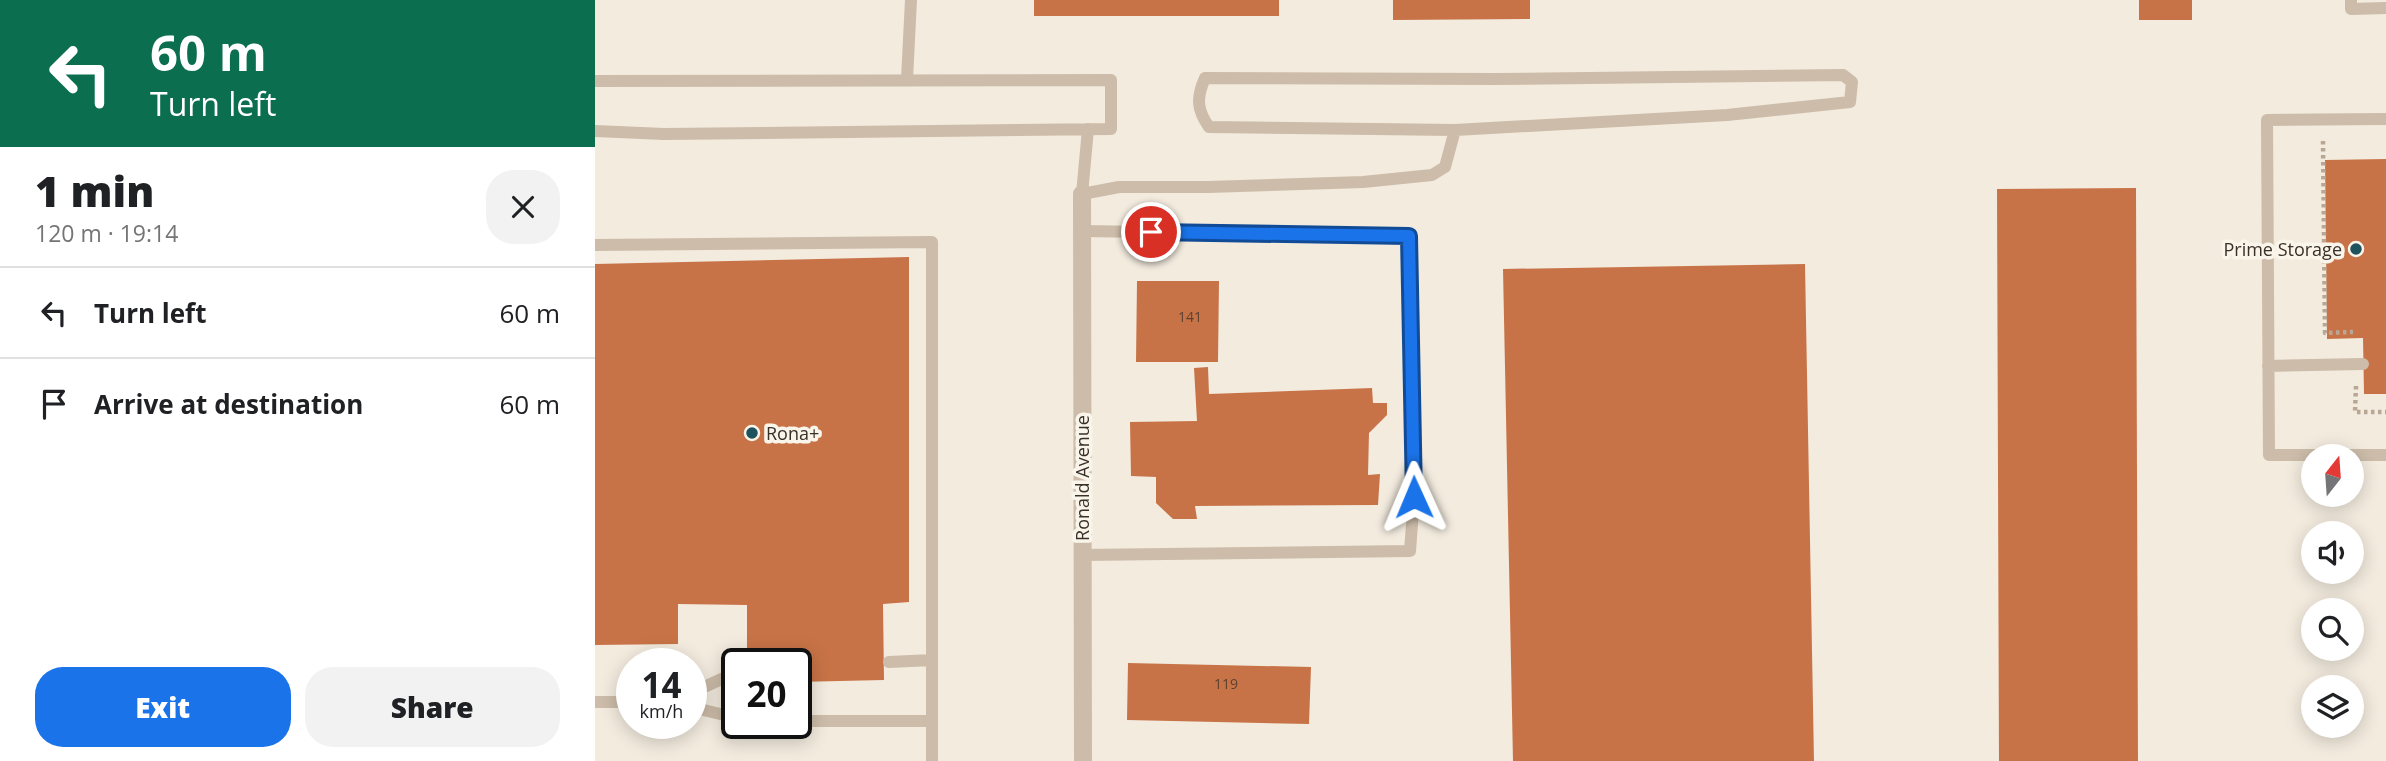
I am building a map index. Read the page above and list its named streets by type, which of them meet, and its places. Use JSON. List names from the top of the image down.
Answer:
{
  "streets": {
    "street": ["Ronald Avenue"]
  },
  "places": ["Prime Storage", "Rona+"],
  "house_numbers": ["141", "119"],
  "north": "top",
  "page": {
    "turn": ["60 m", "Turn left"],
    "heading": ["1 min", "120 m · 19:14"],
    "list": [
      {
        "name": "Turn left",
        "value": "60 m"
      },
      {
        "name": "Arrive at destination",
        "value": "60 m"
      }
    ],
    "speed": "14 km/h",
    "limit": "20",
    "buttons": ["Exit", "Share"]
  }
}
